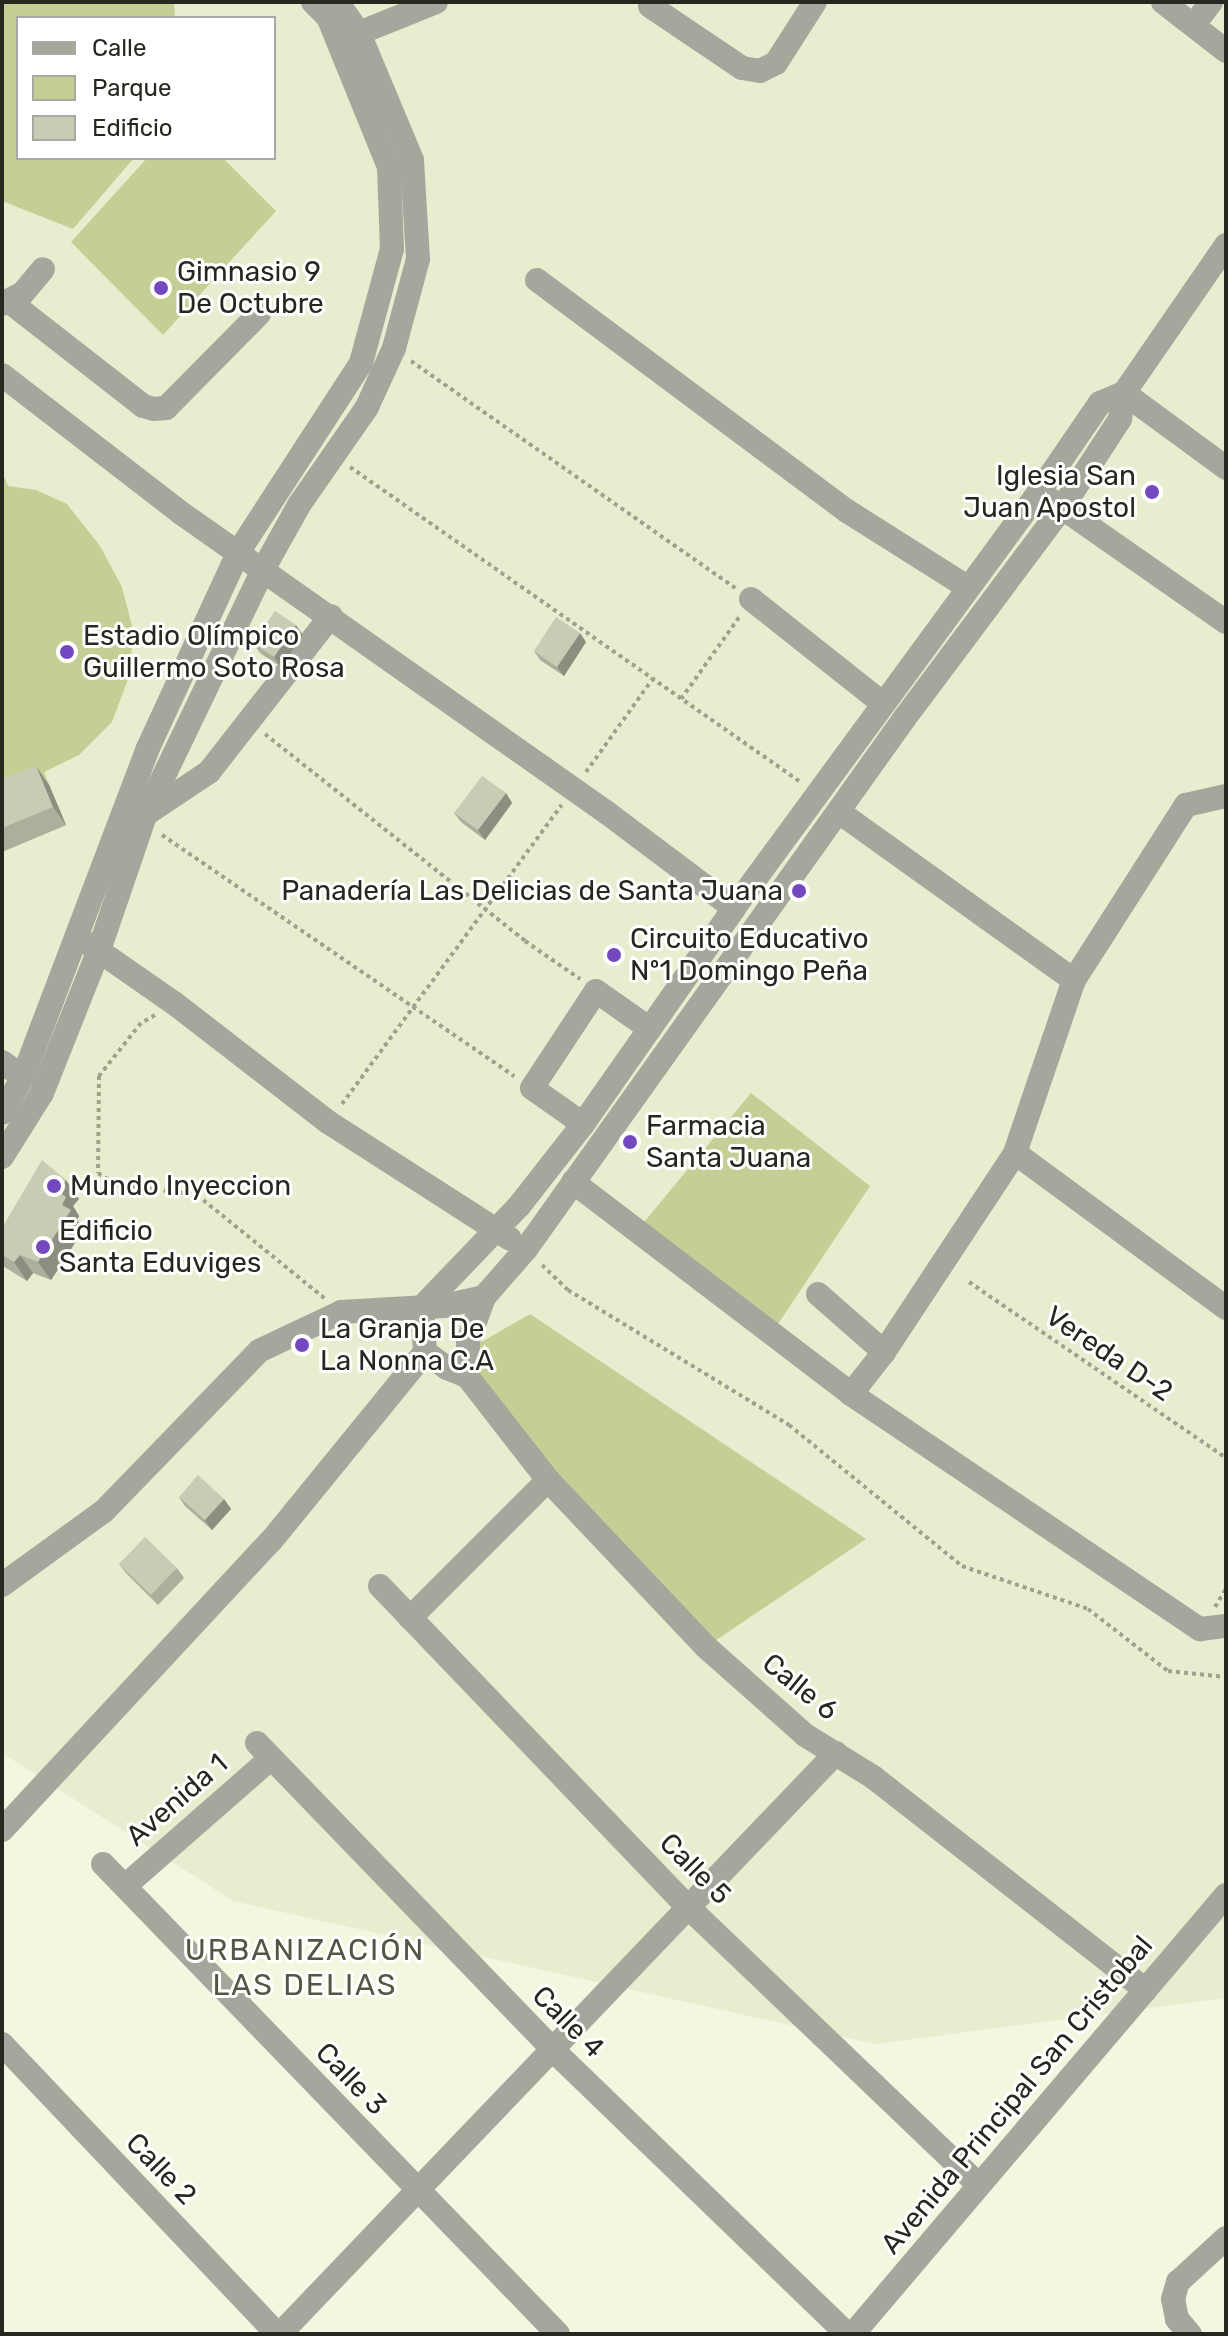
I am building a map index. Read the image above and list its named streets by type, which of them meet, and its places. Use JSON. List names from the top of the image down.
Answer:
{
  "streets": {
    "street": [
      "Calle 6",
      "Avenida 1",
      "Calle 5",
      "Calle 4",
      "Calle 3",
      "Avenida Principal San Cristobal",
      "Calle 2"
    ],
    "path": ["Vereda D-2"]
  },
  "crossings": [
    ["Calle 6", "Avenida Principal San Cristobal"],
    ["Avenida 1", "Calle 4"],
    ["Avenida 1", "Calle 3"],
    ["Calle 5", "Avenida Principal San Cristobal"]
  ],
  "districts": ["URBANIZACIÓN LAS DELIAS"],
  "places": [
    "Gimnasio 9 De Octubre",
    "Iglesia San Juan Apostol",
    "Estadio Olímpico Guillermo Soto Rosa",
    "Panadería Las Delicias de Santa Juana",
    "Circuito Educativo Nº1 Domingo Peña",
    "Farmacia Santa Juana",
    "Mundo Inyeccion",
    "Edificio Santa Eduviges",
    "La Granja De La Nonna C.A"
  ],
  "legend": ["Calle", "Parque", "Edificio"]
}
